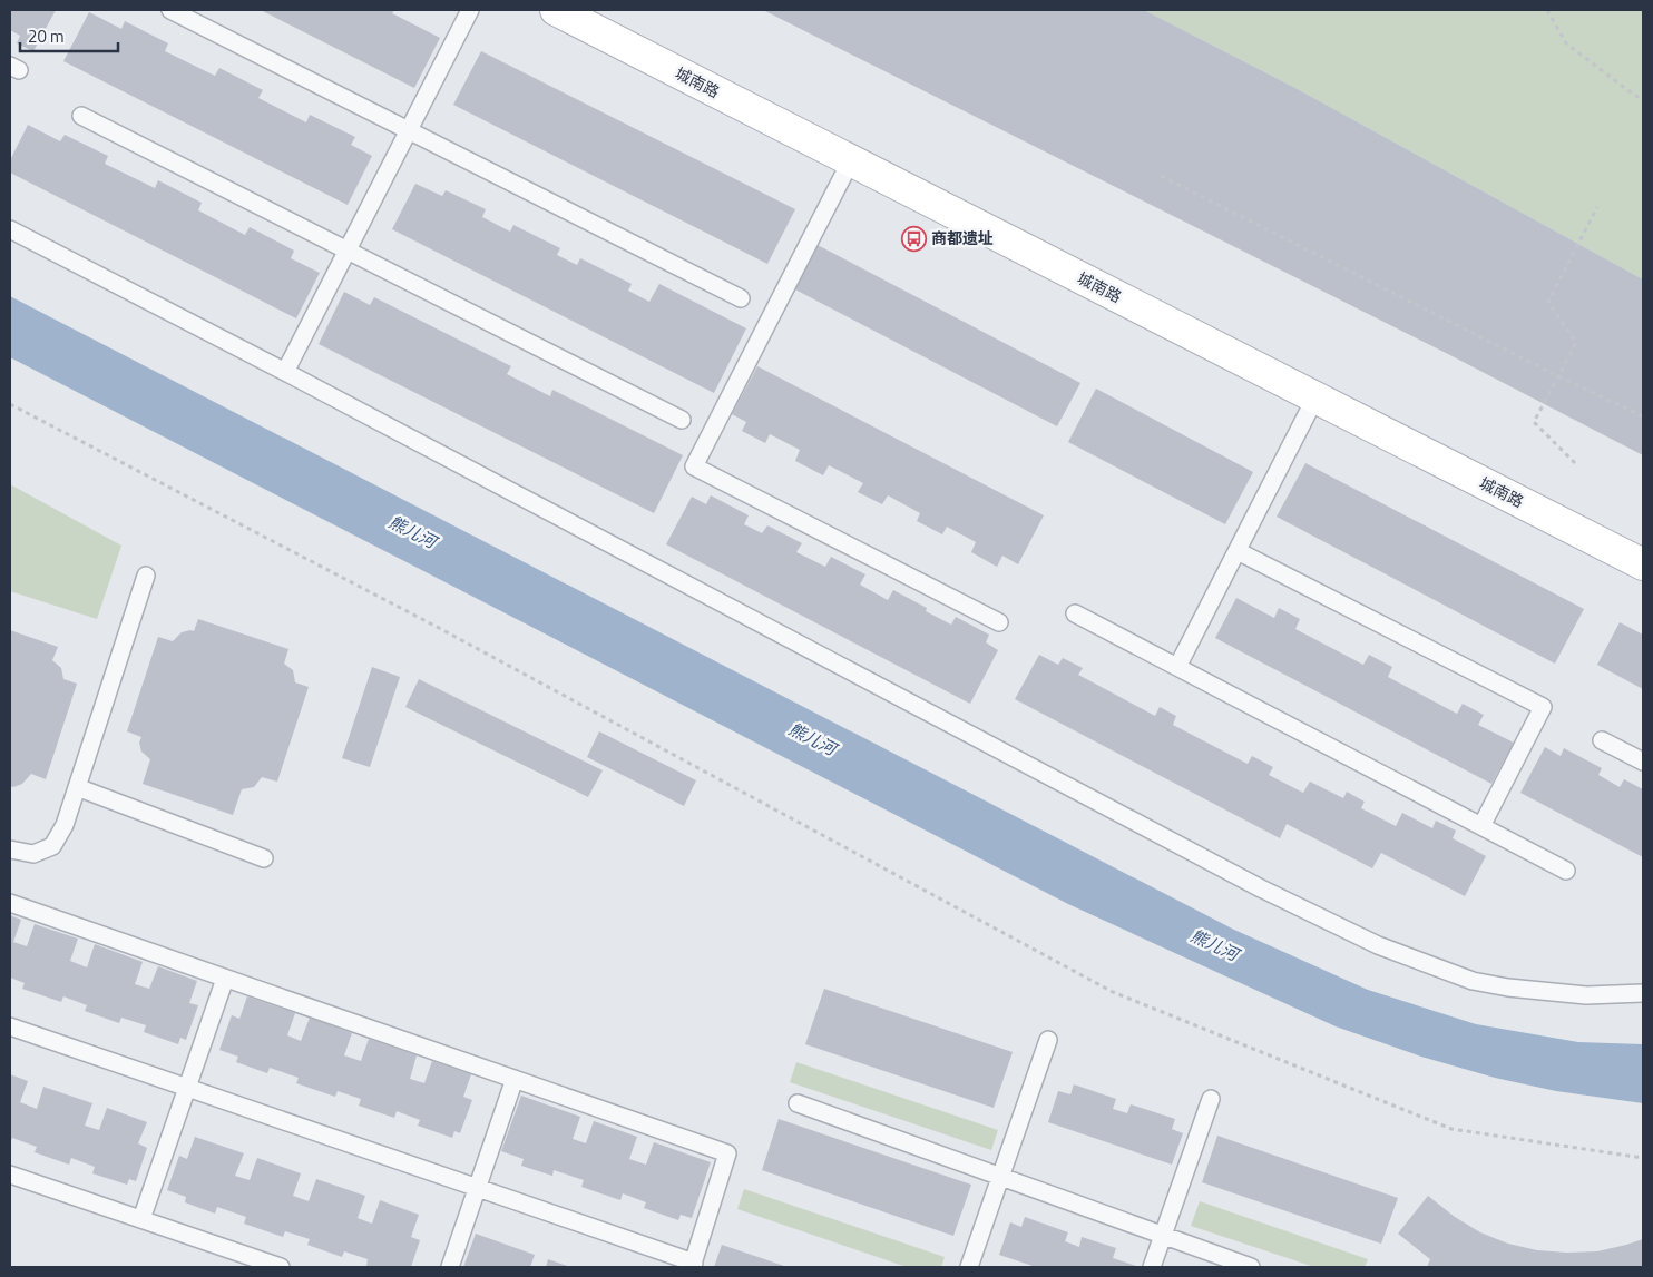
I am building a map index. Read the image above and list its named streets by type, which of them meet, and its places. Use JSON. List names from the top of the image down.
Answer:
{
  "streets": {
    "street": ["城南路"]
  },
  "water": ["熊儿河"],
  "places": {
    "bus stop": ["商都遗址"]
  },
  "scale_bar": "20 m"
}
